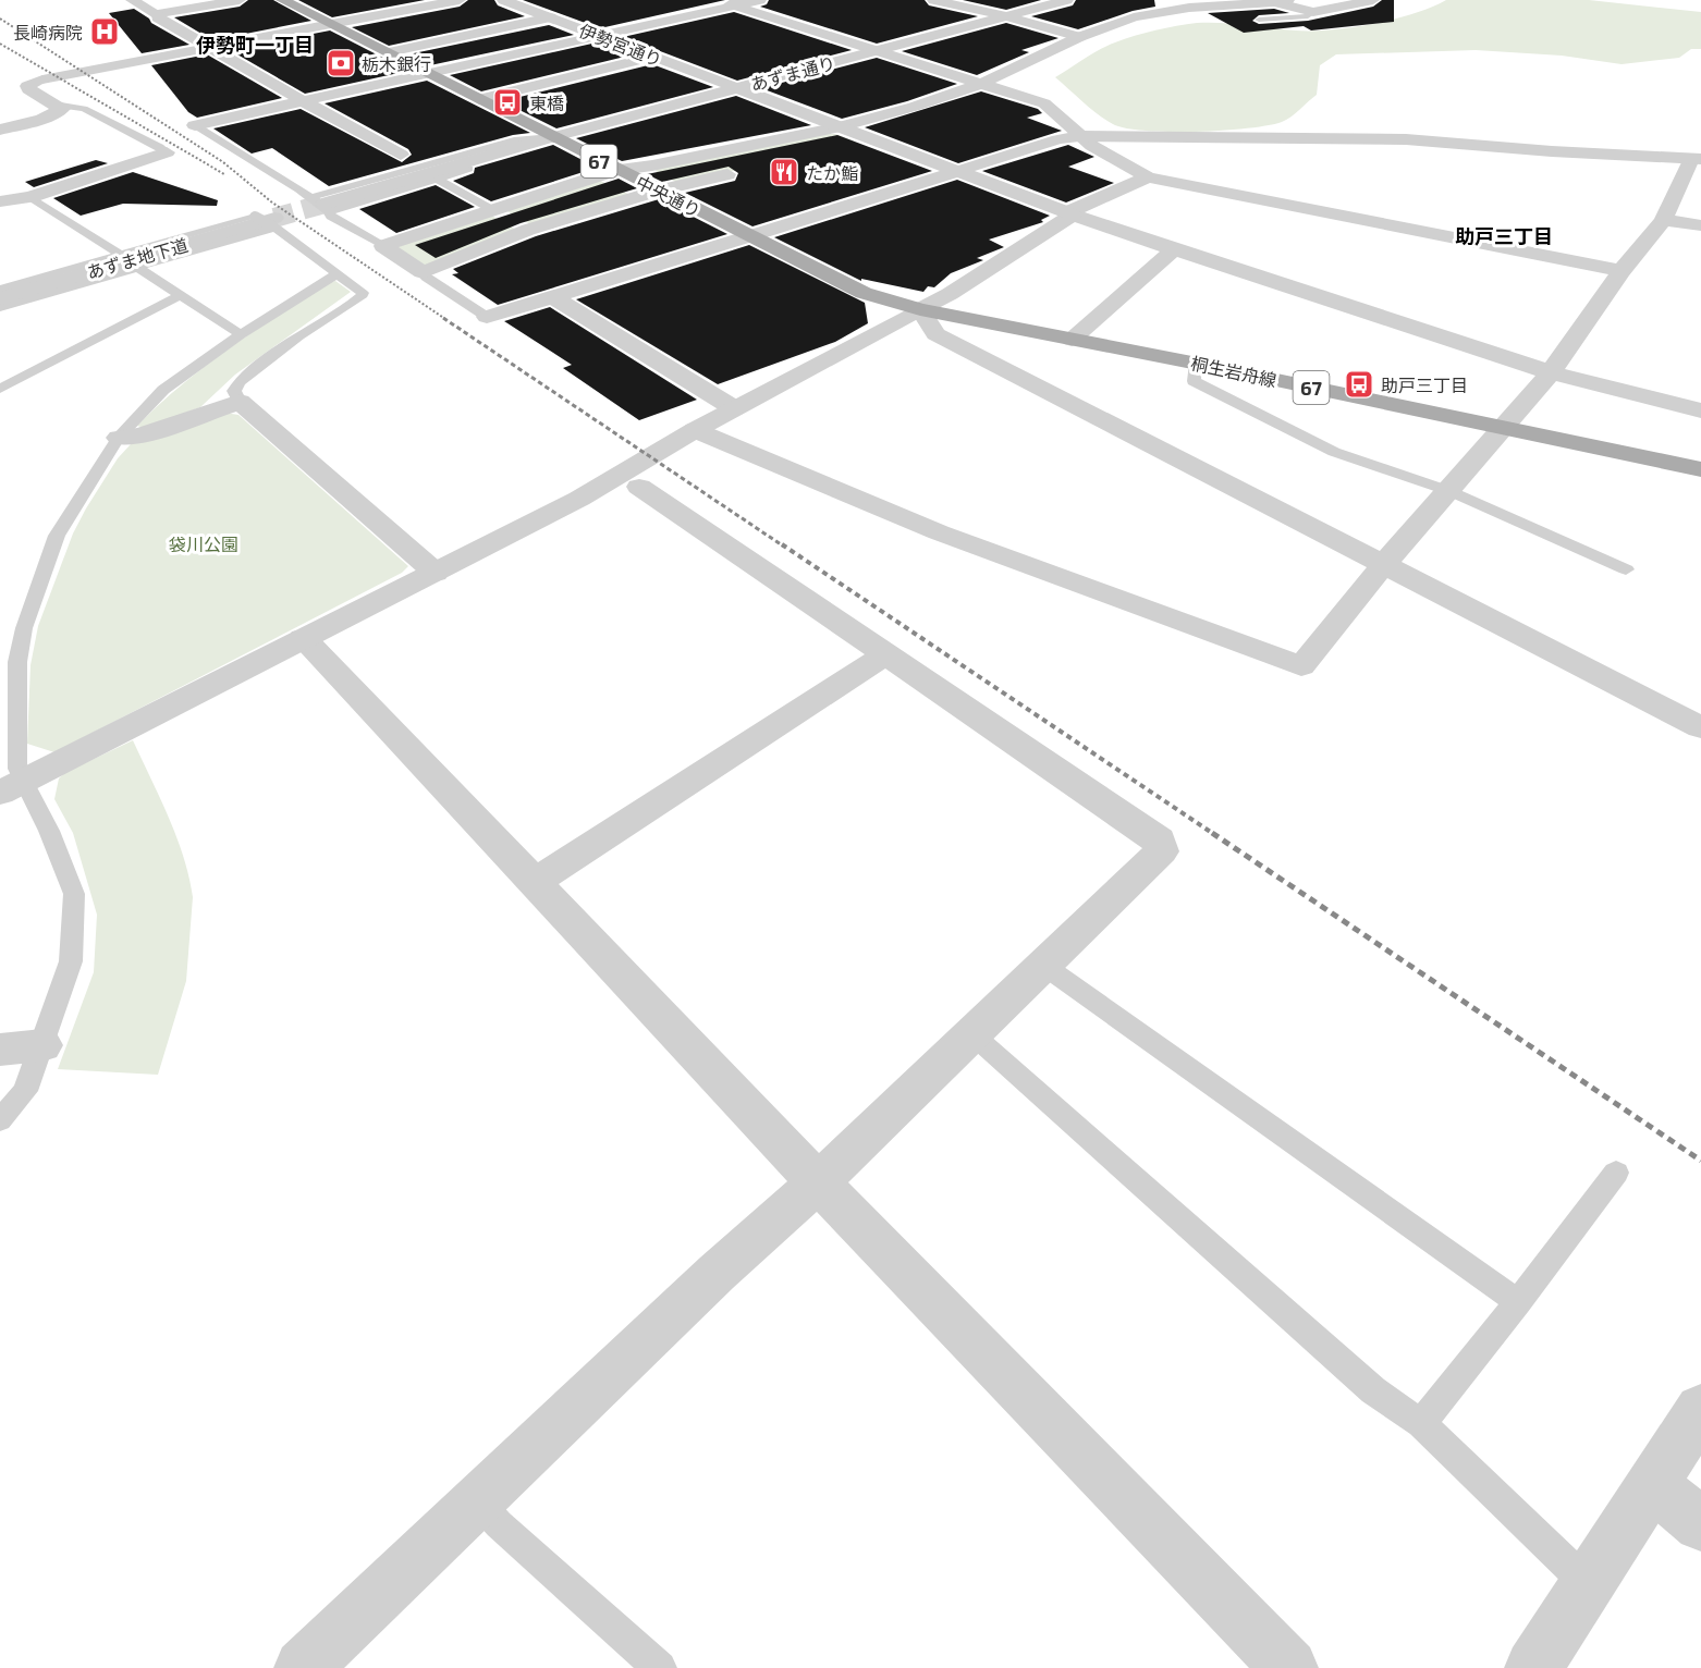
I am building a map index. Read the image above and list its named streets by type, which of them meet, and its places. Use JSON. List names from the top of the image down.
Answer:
{
  "streets": {
    "main road": ["67", "中央通り", "桐生岩舟線"],
    "street": ["伊勢宮通り", "あずま通り", "あずま地下道"]
  },
  "crossings": [
    ["伊勢宮通り", "あずま通り"],
    ["あずま通り", "中央通り"],
    ["中央通り", "桐生岩舟線"]
  ],
  "districts": ["伊勢町一丁目", "助戸三丁目"],
  "parks": ["袋川公園"],
  "places": {
    "hospital": ["長崎病院"],
    "bank": ["栃木銀行"],
    "bus stop": ["東橋", "助戸三丁目"],
    "restaurant": ["たか鮨"]
  }
}
